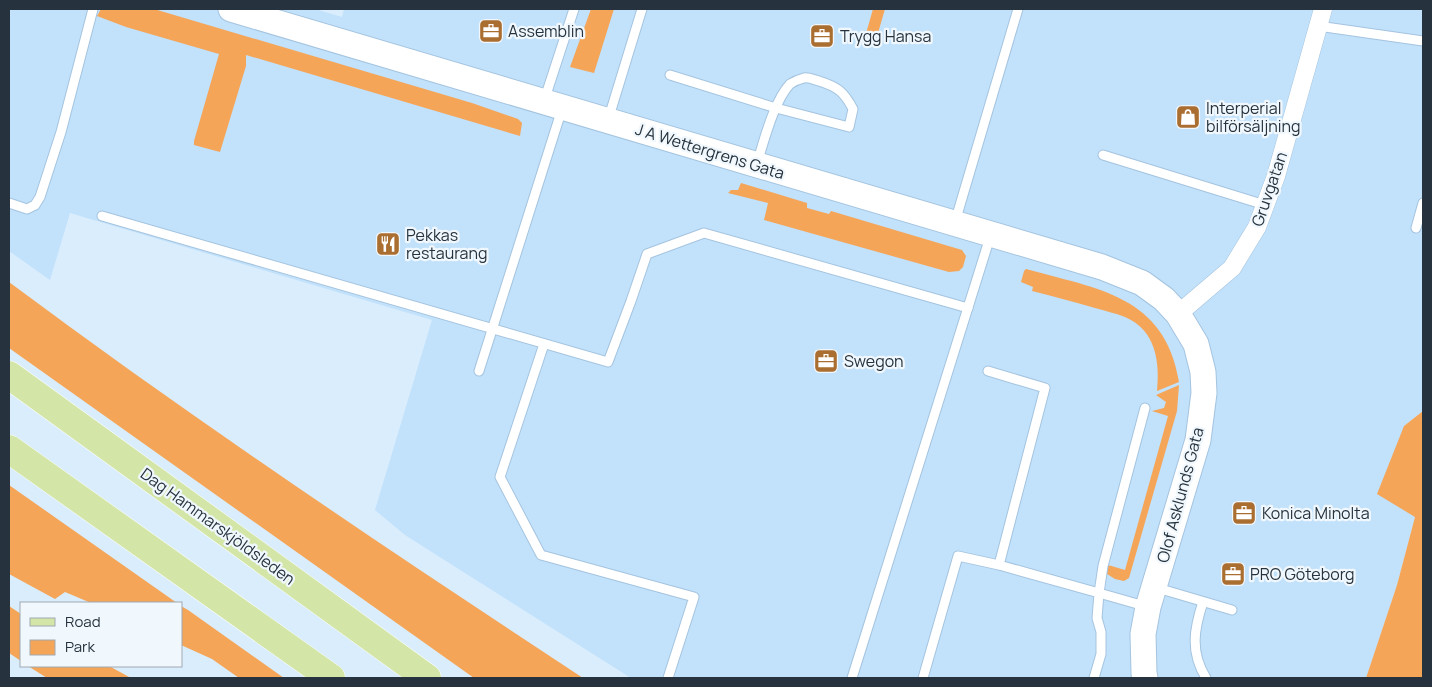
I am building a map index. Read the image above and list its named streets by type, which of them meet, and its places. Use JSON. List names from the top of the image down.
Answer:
{
  "streets": {
    "main road": ["Dag Hammarskjöldsleden"],
    "street": ["J A Wettergrens Gata", "Gruvgatan", "Olof Asklunds Gata"]
  },
  "crossings": [
    ["J A Wettergrens Gata", "Gruvgatan"],
    ["J A Wettergrens Gata", "Olof Asklunds Gata"],
    ["Gruvgatan", "Olof Asklunds Gata"]
  ],
  "places": {
    "office": [
      "Assemblin",
      "Trygg Hansa",
      "Swegon",
      "Konica Minolta",
      "PRO Göteborg"
    ],
    "shop": ["Interperial bilförsäljning"],
    "restaurant": ["Pekkas restaurang"]
  },
  "legend": ["Road", "Park"]
}
